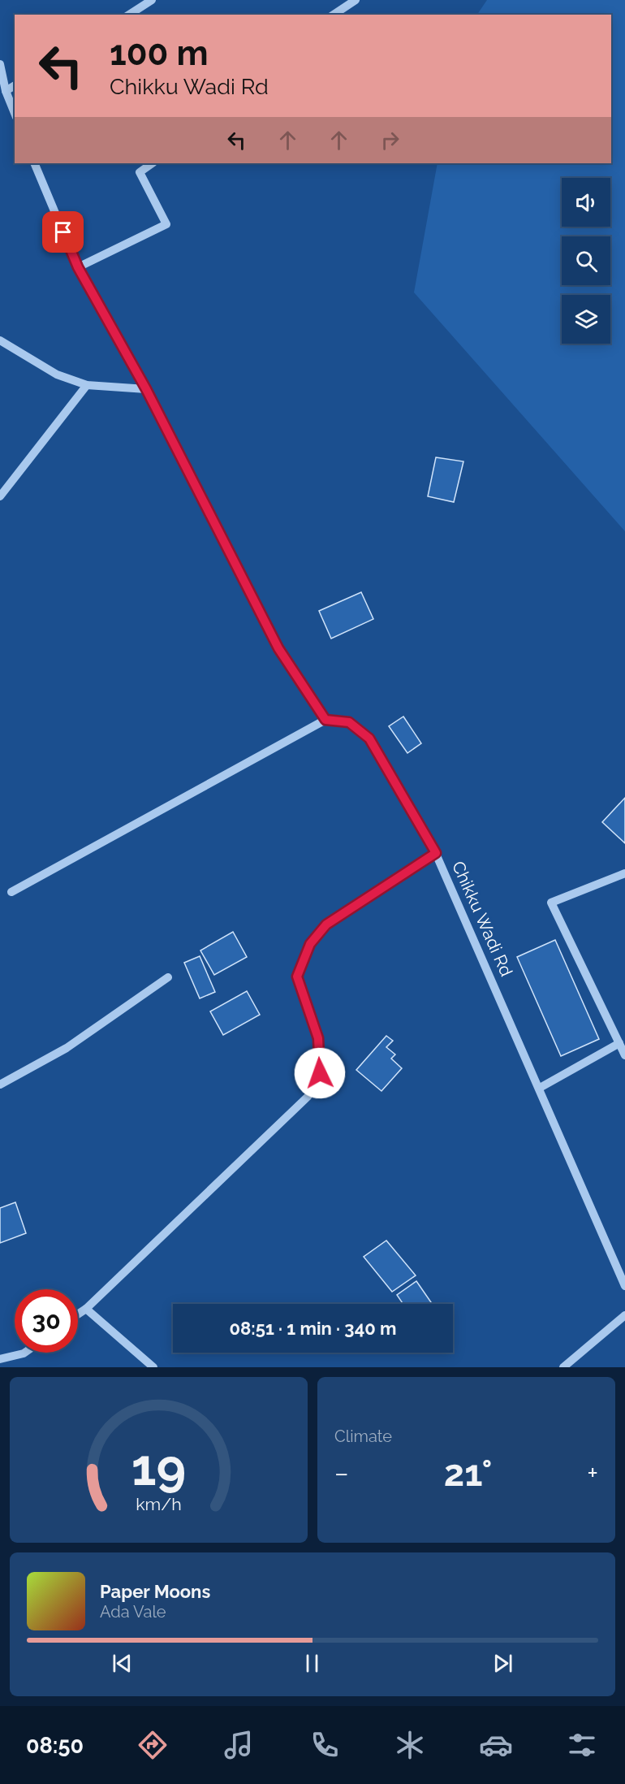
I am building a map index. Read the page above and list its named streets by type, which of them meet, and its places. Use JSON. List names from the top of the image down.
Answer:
{
  "streets": {
    "street": ["Chikku Wadi Rd"]
  },
  "page": {
    "turn": ["100 m", "Chikku Wadi Rd"],
    "limit": "30",
    "trip": "08:51 · 1 min · 340 m",
    "tile": "Climate",
    "heat": ["−", "21°", "+"],
    "song": ["Paper Moons", "Ada Vale"],
    "tabs": "08:50",
    "gauge": ["19", "km/h"]
  }
}
